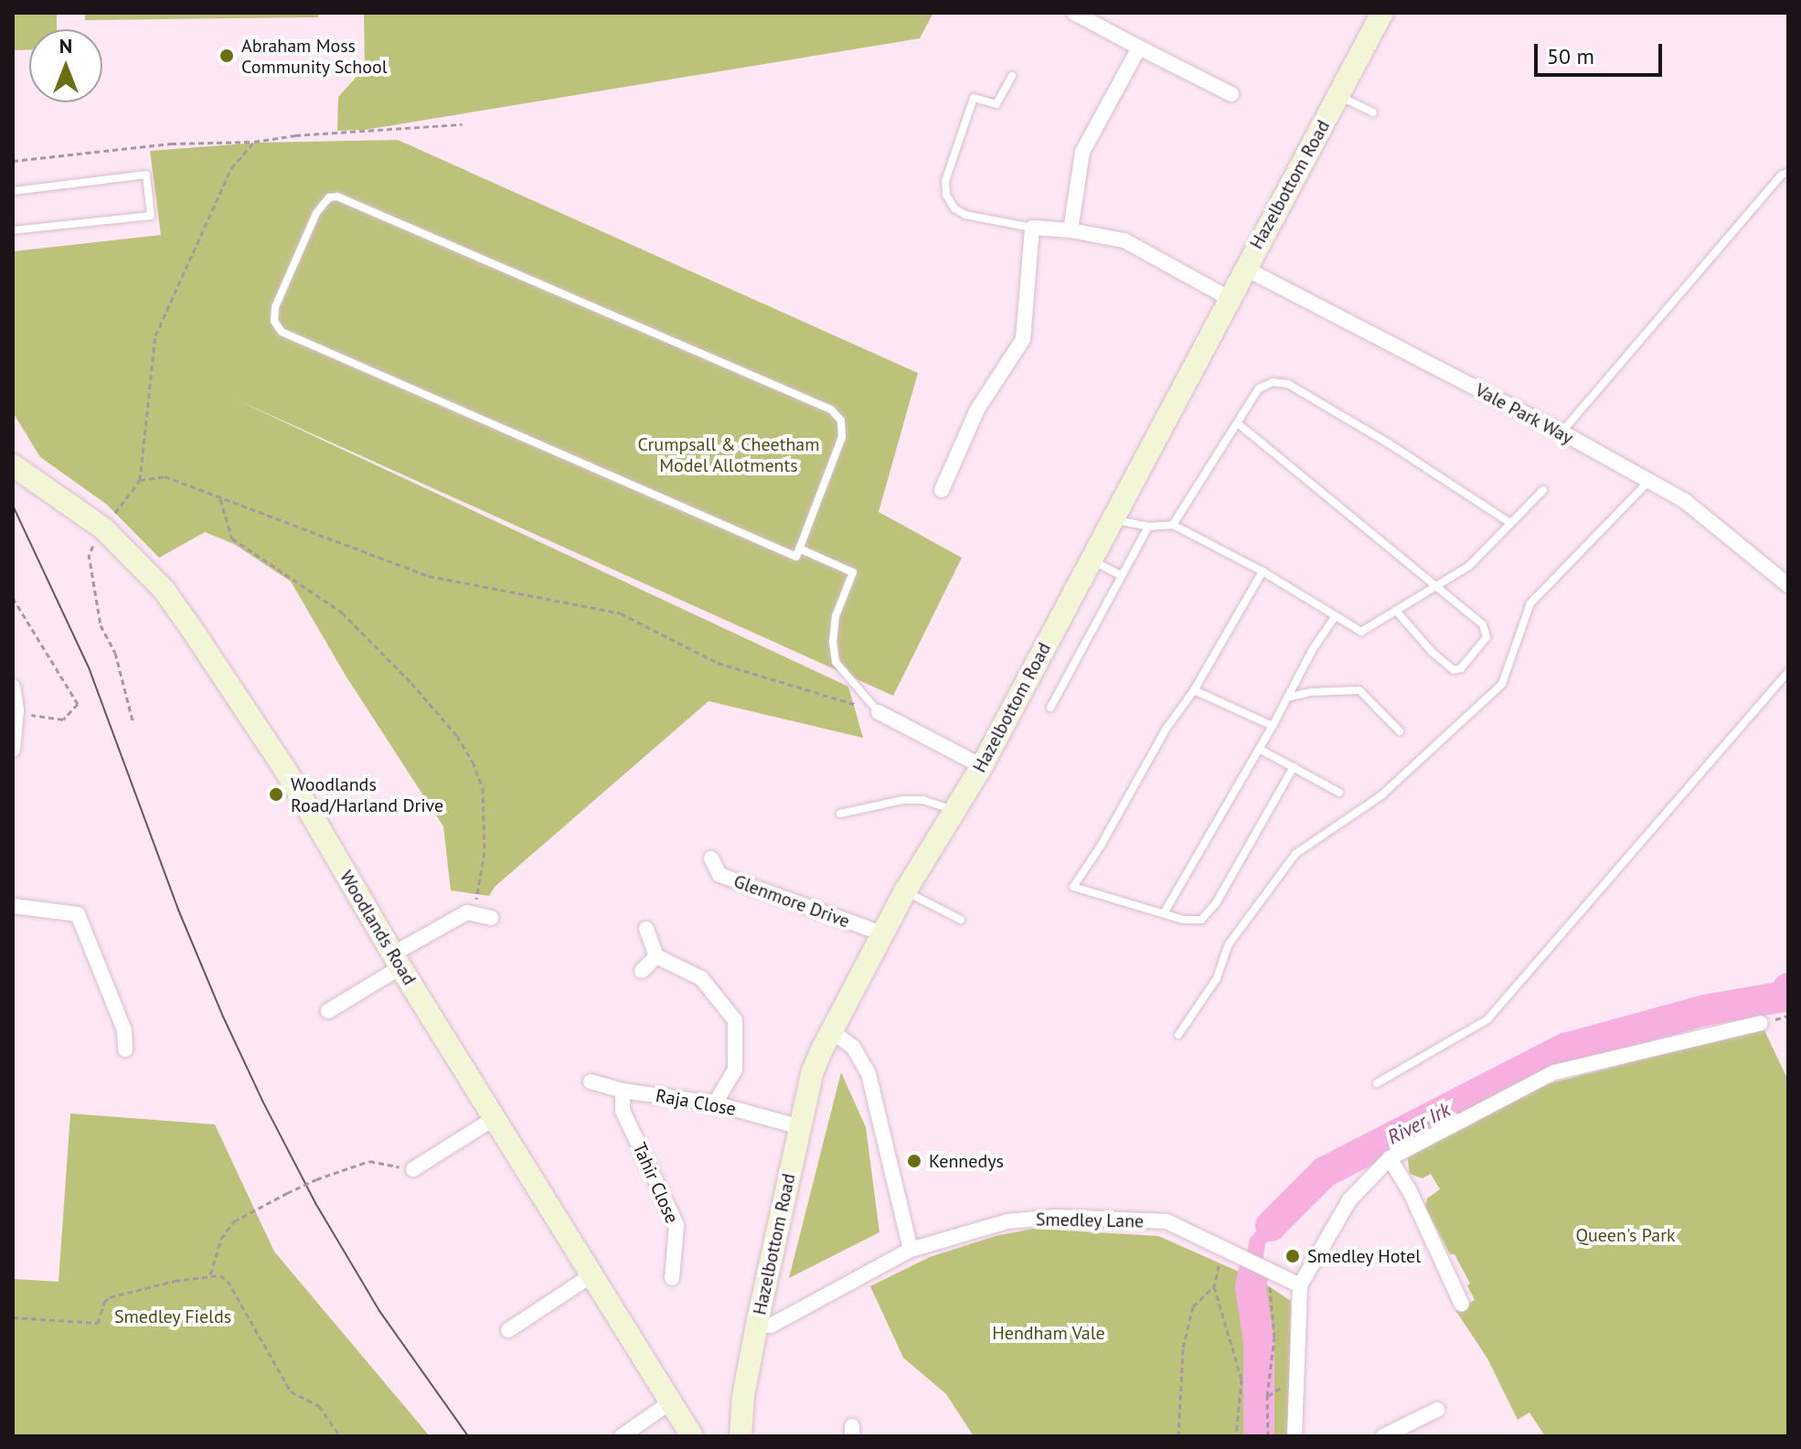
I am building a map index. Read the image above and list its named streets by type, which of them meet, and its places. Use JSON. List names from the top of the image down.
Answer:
{
  "streets": {
    "street": [
      "Hazelbottom Road",
      "Vale Park Way",
      "Glenmore Drive",
      "Woodlands Road",
      "Raja Close",
      "Tahir Close",
      "Smedley Lane"
    ]
  },
  "crossings": [
    ["Hazelbottom Road", "Vale Park Way"],
    ["Hazelbottom Road", "Glenmore Drive"],
    ["Hazelbottom Road", "Raja Close"],
    ["Hazelbottom Road", "Smedley Lane"],
    ["Raja Close", "Tahir Close"]
  ],
  "water": ["River Irk"],
  "parks": [
    "Crumpsall & Cheetham Model Allotments",
    "Queen's Park",
    "Smedley Fields",
    "Hendham Vale"
  ],
  "places": [
    "Abraham Moss Community School",
    "Woodlands Road/Harland Drive",
    "Kennedys",
    "Smedley Hotel"
  ],
  "scale_bar": "50 m",
  "north": "top"
}
